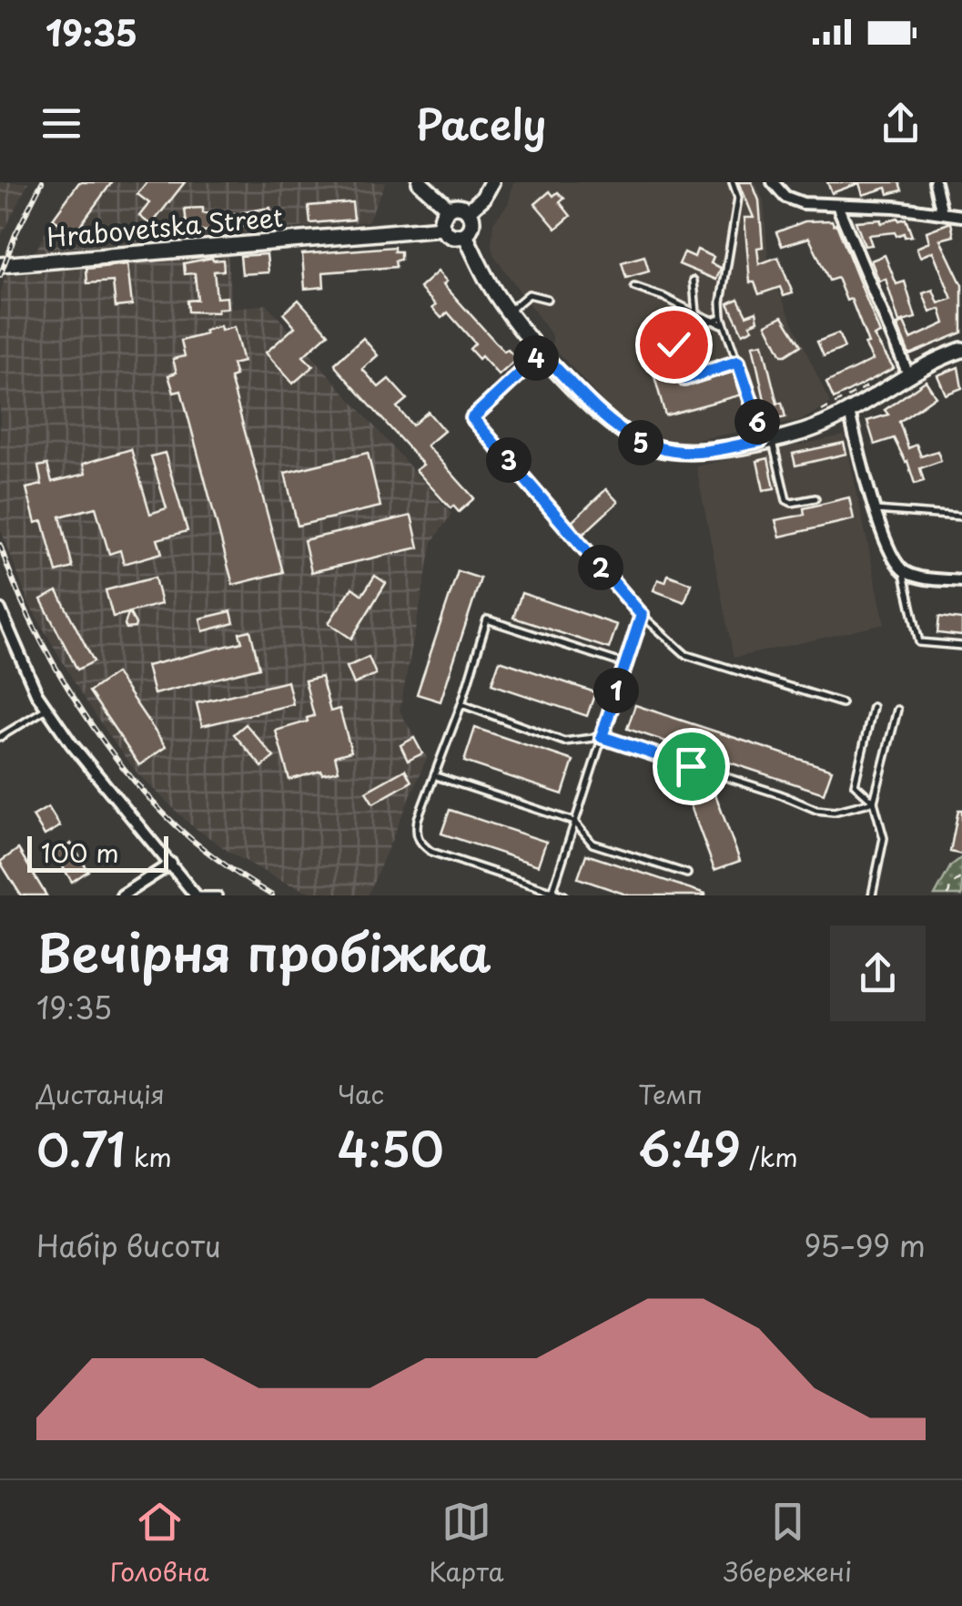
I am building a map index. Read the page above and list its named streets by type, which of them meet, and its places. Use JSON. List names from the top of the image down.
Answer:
{
  "streets": {
    "main road": ["Hrabovetska Street"]
  },
  "scale_bar": "100 m",
  "page": {
    "status": "19:35",
    "header": "Pacely",
    "pins": [
      "4",
      "6",
      "5",
      "3",
      "2",
      "1"
    ],
    "scale": "100 m",
    "heading": ["Вечірня пробіжка", "19:35"],
    "stats": [
      ["Дистанція", "0.71 km"],
      ["Час", "4:50"],
      ["Темп", "6:49 /km"]
    ],
    "chart": ["Набір висоти", "95–99 m"],
    "tabs": ["Головна", "Карта", "Збережені"]
  }
}
